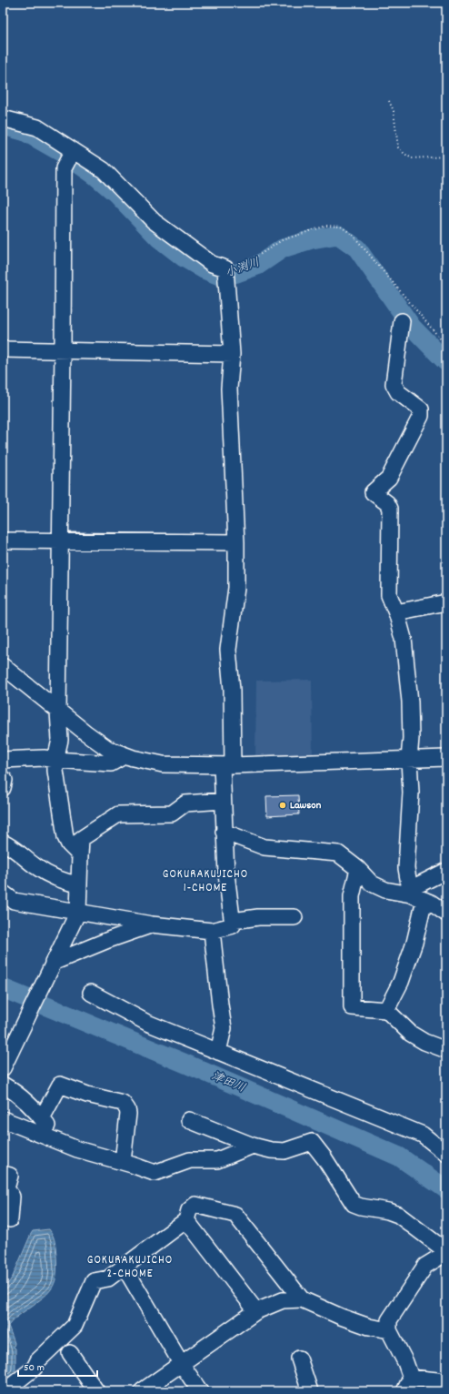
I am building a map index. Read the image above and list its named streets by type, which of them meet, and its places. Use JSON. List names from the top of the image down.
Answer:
{
  "districts": ["GOKURAKUJICHO 1-CHOME", "GOKURAKUJICHO 2-CHOME"],
  "water": ["小渕川", "津田川"],
  "places": ["Lawson"],
  "scale_bar": "50 m"
}
